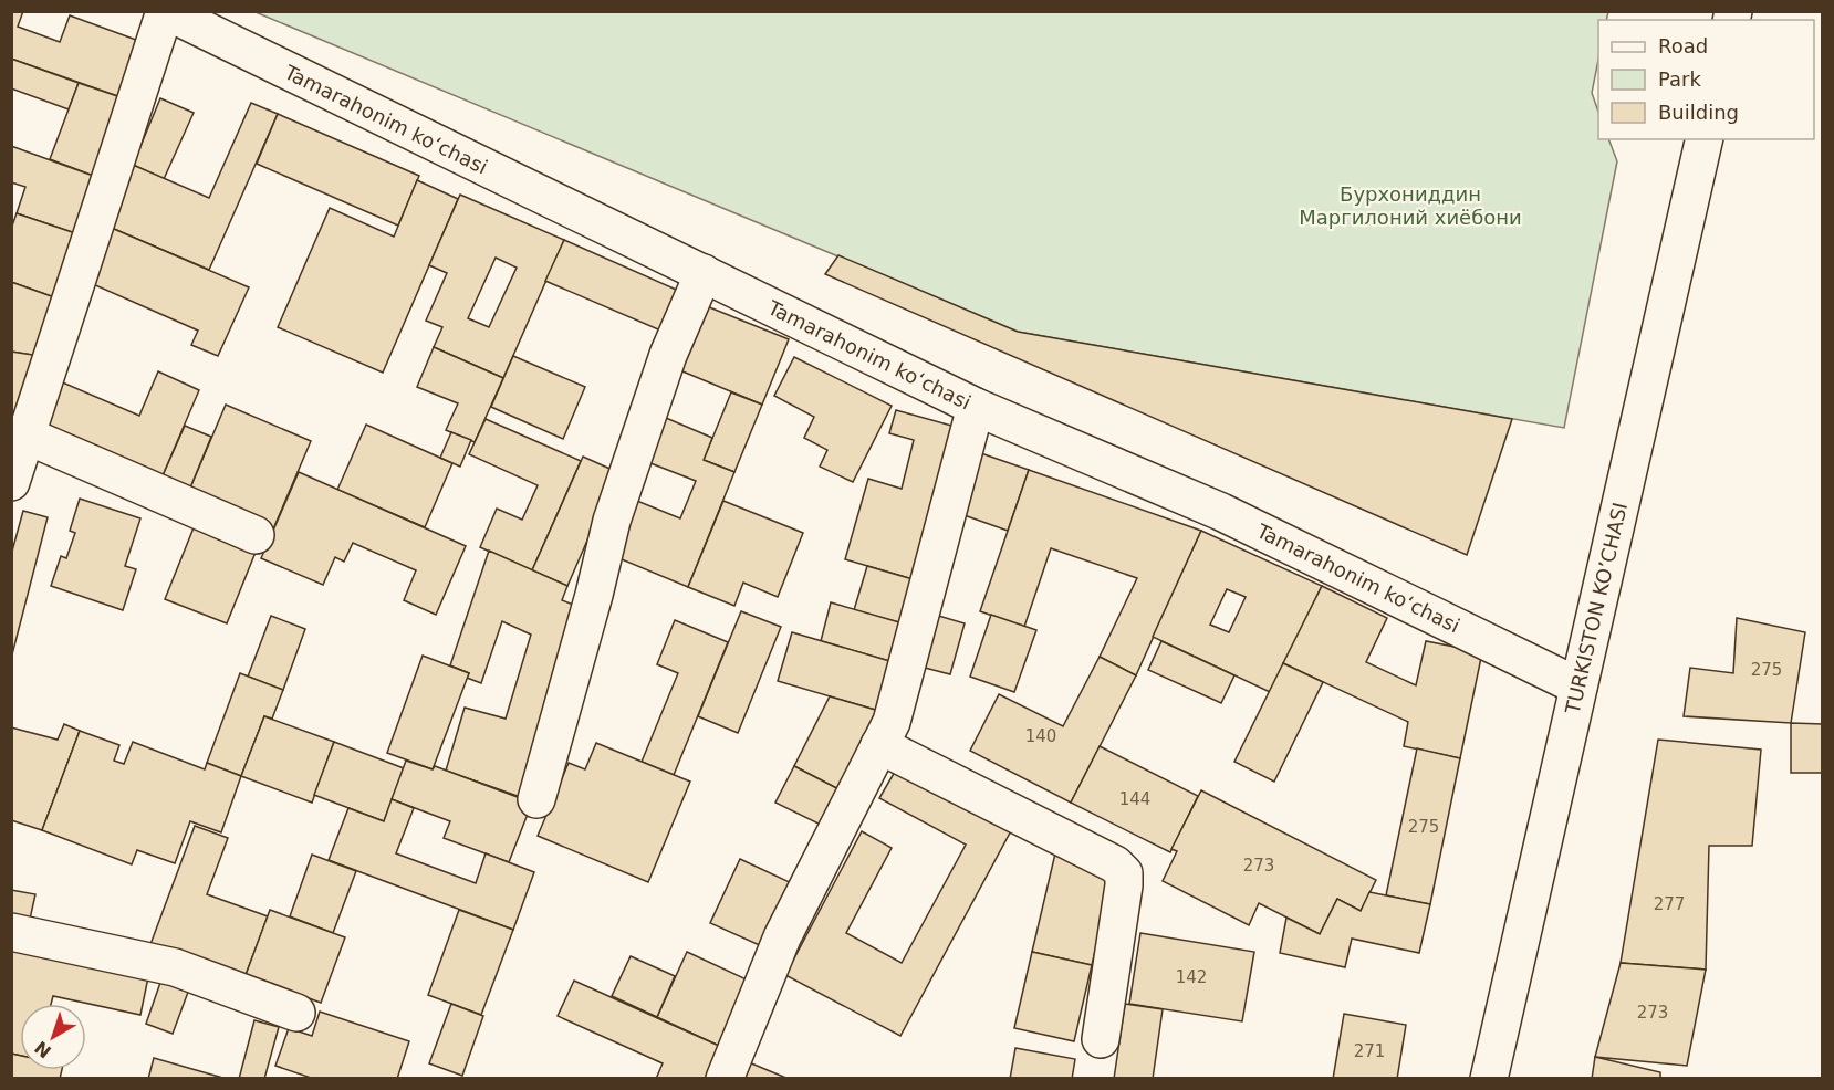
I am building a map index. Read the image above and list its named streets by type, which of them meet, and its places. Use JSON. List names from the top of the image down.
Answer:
{
  "streets": {
    "street": ["Tamarahonim koʻchasi", "TURKISTON KO’CHASI"]
  },
  "crossings": [
    ["Tamarahonim koʻchasi", "TURKISTON KO’CHASI"]
  ],
  "parks": ["Бурхониддин Маргилоний хиёбони"],
  "house_numbers": [
    "275",
    "140",
    "144",
    "275",
    "273",
    "277",
    "142",
    "273",
    "271"
  ],
  "legend": ["Road", "Park", "Building"],
  "north": "bottom left"
}
